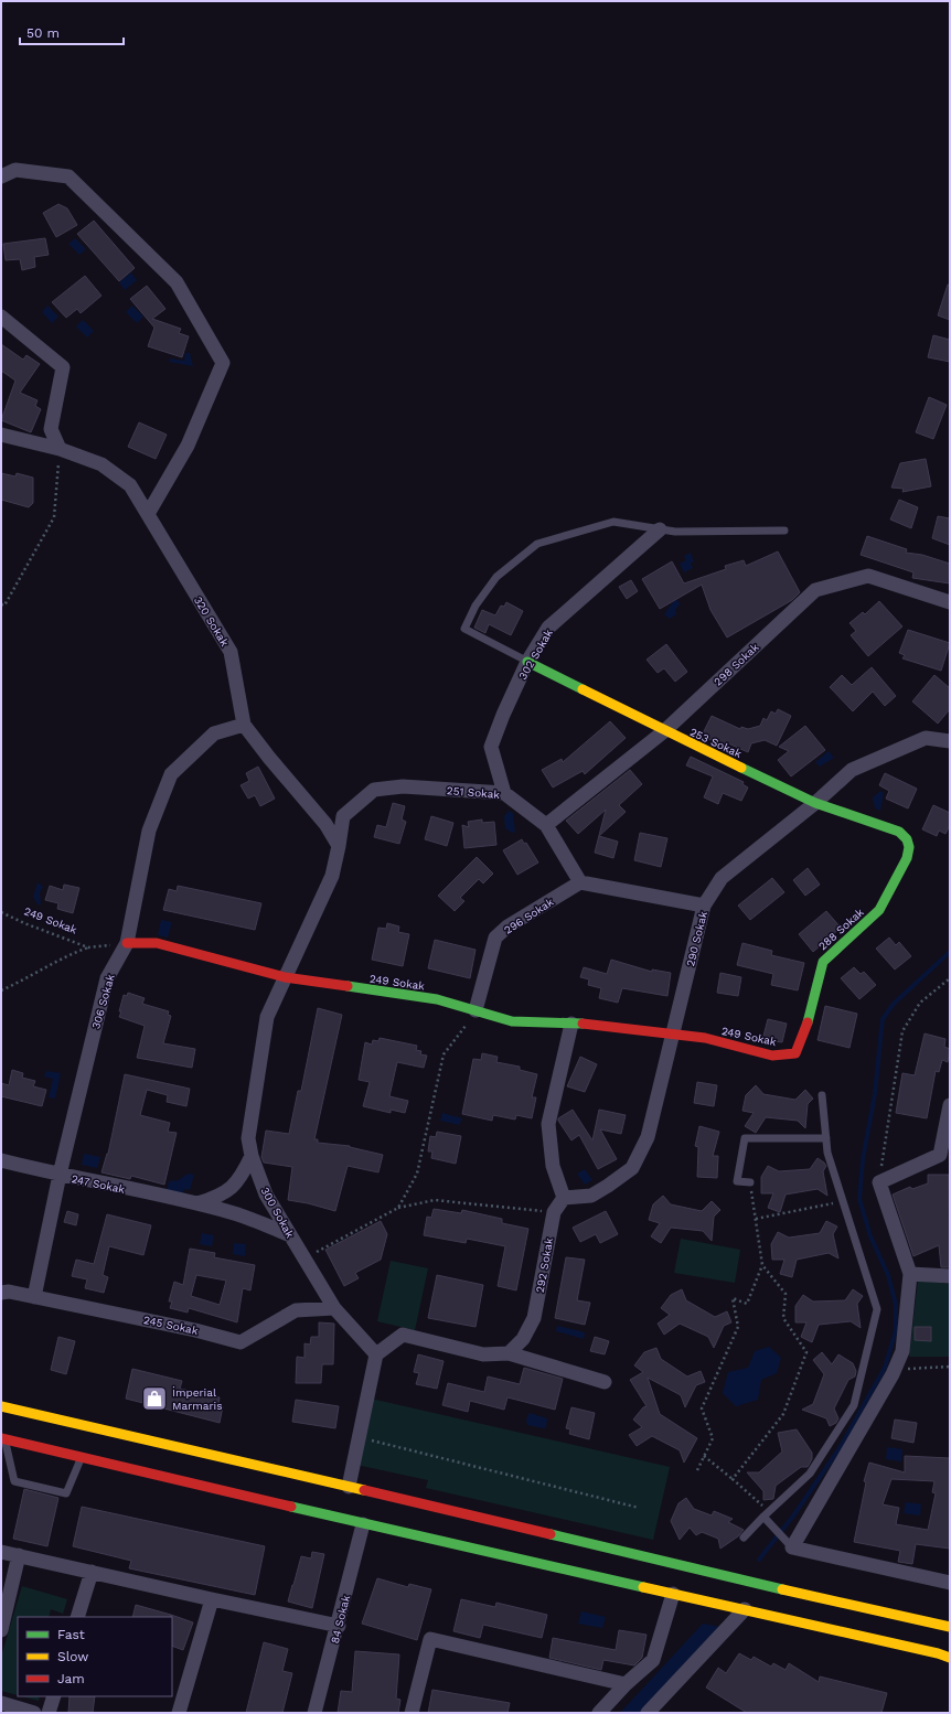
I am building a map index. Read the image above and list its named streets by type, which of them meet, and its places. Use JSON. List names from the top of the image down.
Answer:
{
  "streets": {
    "main road": ["253 Sokak", "249 Sokak", "288 Sokak"],
    "street": [
      "320 Sokak",
      "302 Sokak",
      "298 Sokak",
      "251 Sokak",
      "296 Sokak",
      "290 Sokak",
      "306 Sokak",
      "247 Sokak",
      "300 Sokak",
      "292 Sokak",
      "245 Sokak",
      "84 Sokak"
    ]
  },
  "crossings": [
    ["320 Sokak", "251 Sokak"],
    ["320 Sokak", "306 Sokak"],
    ["320 Sokak", "300 Sokak"],
    ["302 Sokak", "253 Sokak"],
    ["302 Sokak", "251 Sokak"],
    ["298 Sokak", "253 Sokak"],
    ["298 Sokak", "251 Sokak"],
    ["253 Sokak", "288 Sokak"],
    ["253 Sokak", "290 Sokak"],
    ["251 Sokak", "296 Sokak"],
    ["251 Sokak", "300 Sokak"],
    ["296 Sokak", "249 Sokak"],
    ["249 Sokak", "288 Sokak"],
    ["249 Sokak", "290 Sokak"],
    ["249 Sokak", "306 Sokak"],
    ["249 Sokak", "300 Sokak"],
    ["290 Sokak", "292 Sokak"],
    ["306 Sokak", "247 Sokak"],
    ["306 Sokak", "245 Sokak"],
    ["247 Sokak", "300 Sokak"],
    ["300 Sokak", "245 Sokak"]
  ],
  "places": {
    "shop": ["İmperial Marmaris"]
  },
  "legend": ["Fast", "Slow", "Jam"],
  "scale_bar": "50 m"
}
